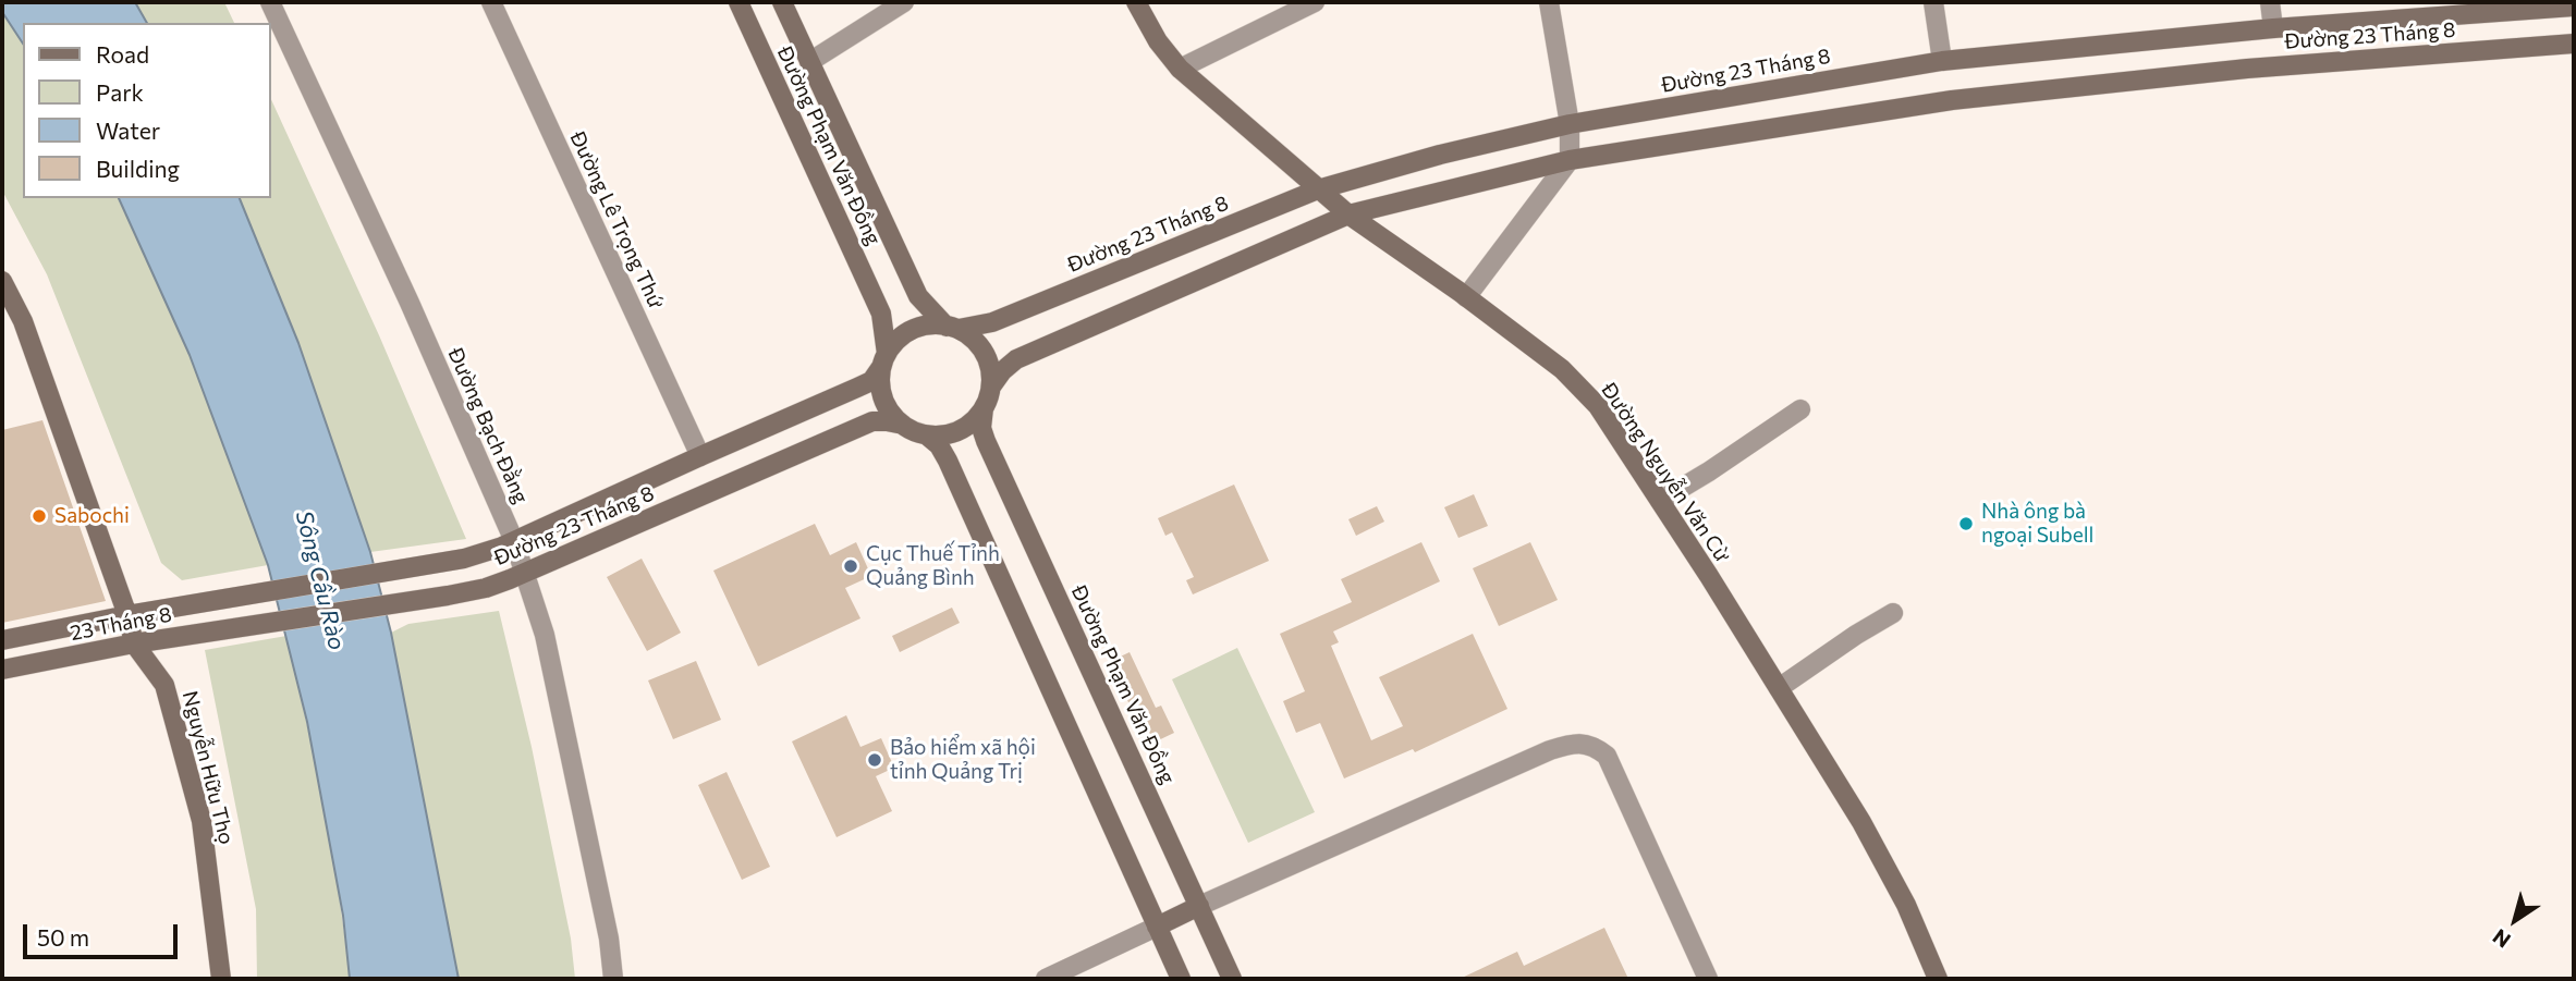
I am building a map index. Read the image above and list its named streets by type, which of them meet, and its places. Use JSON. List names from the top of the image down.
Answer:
{
  "streets": {
    "street": [
      "Đường 23 Tháng 8",
      "Đường Phạm Văn Đồng",
      "Đường Lê Trọng Thứ",
      "Đường Bạch Đằng",
      "Đường Nguyễn Văn Cừ",
      "23 Tháng 8",
      "Nguyễn Hữu Thọ"
    ]
  },
  "crossings": [
    ["Đường 23 Tháng 8", "Đường Phạm Văn Đồng"],
    ["Đường 23 Tháng 8", "Đường Lê Trọng Thứ"],
    ["Đường 23 Tháng 8", "Đường Bạch Đằng"],
    ["Đường 23 Tháng 8", "Đường Nguyễn Văn Cừ"],
    ["Đường 23 Tháng 8", "23 Tháng 8"],
    ["23 Tháng 8", "Nguyễn Hữu Thọ"]
  ],
  "water": ["Sông Cầu Rào"],
  "places": [
    "Sabochi",
    "Nhà ông bà ngoại Subell",
    "Cục Thuế Tỉnh Quảng Bình",
    "Bảo hiểm xã hội tỉnh Quảng Trị"
  ],
  "legend": [
    "Road",
    "Park",
    "Water",
    "Building"
  ],
  "scale_bar": "50 m",
  "north": "bottom left"
}
